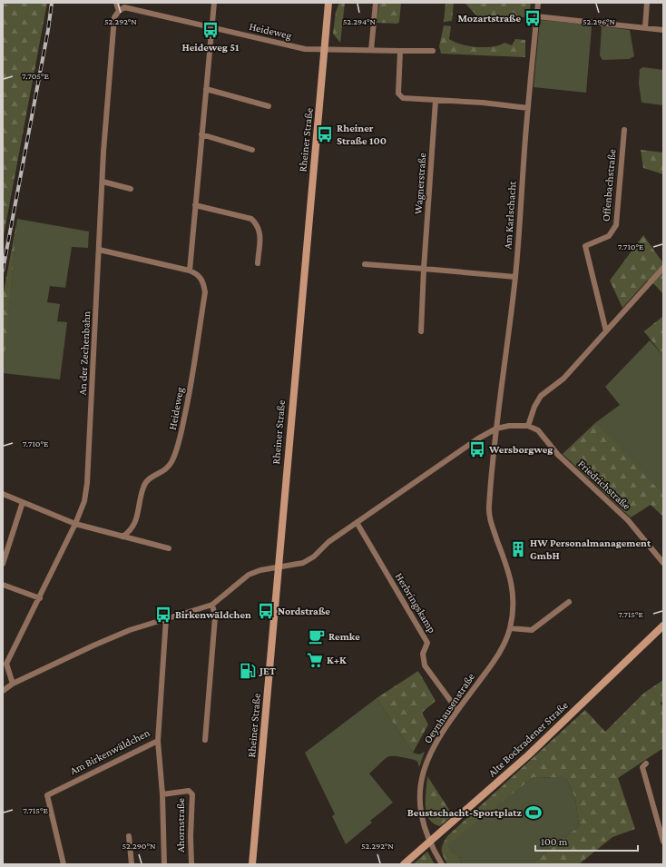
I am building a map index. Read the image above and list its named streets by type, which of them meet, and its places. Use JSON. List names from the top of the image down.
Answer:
{
  "streets": {
    "main road": ["Rheiner Straße", "Alte Bockradener Straße"],
    "street": [
      "Heideweg",
      "Wagnerstraße",
      "Offenbachstraße",
      "Am Karlschacht",
      "An der Zechenbahn",
      "Friedrichstraße",
      "Herbringskamp",
      "Oeynhausenstraße",
      "Am Birkenwäldchen",
      "Ahornstraße"
    ]
  },
  "crossings": [
    ["Heideweg", "Rheiner Straße"],
    ["Heideweg", "An der Zechenbahn"],
    ["Am Karlschacht", "Oeynhausenstraße"],
    ["Herbringskamp", "Oeynhausenstraße"],
    ["Oeynhausenstraße", "Alte Bockradener Straße"],
    ["Am Birkenwäldchen", "Ahornstraße"]
  ],
  "places": {
    "bus stop": [
      "Mozartstraße",
      "Heideweg 51",
      "Rheiner Straße 100",
      "Wersborgweg",
      "Nordstraße",
      "Birkenwäldchen"
    ],
    "building": ["HW Personalmanagement GmbH"],
    "cafe": ["Remke"],
    "supermarket": ["K+K"],
    "fuel station": ["JET"],
    "sports": ["Beustschacht-Sportplatz"]
  },
  "scale_bar": "100 m",
  "coordinates": [
    "52.292°N",
    "52.294°N",
    "52.296°N",
    "7.705°E",
    "7.710°E",
    "7.715°E",
    "52.290°N"
  ]
}
